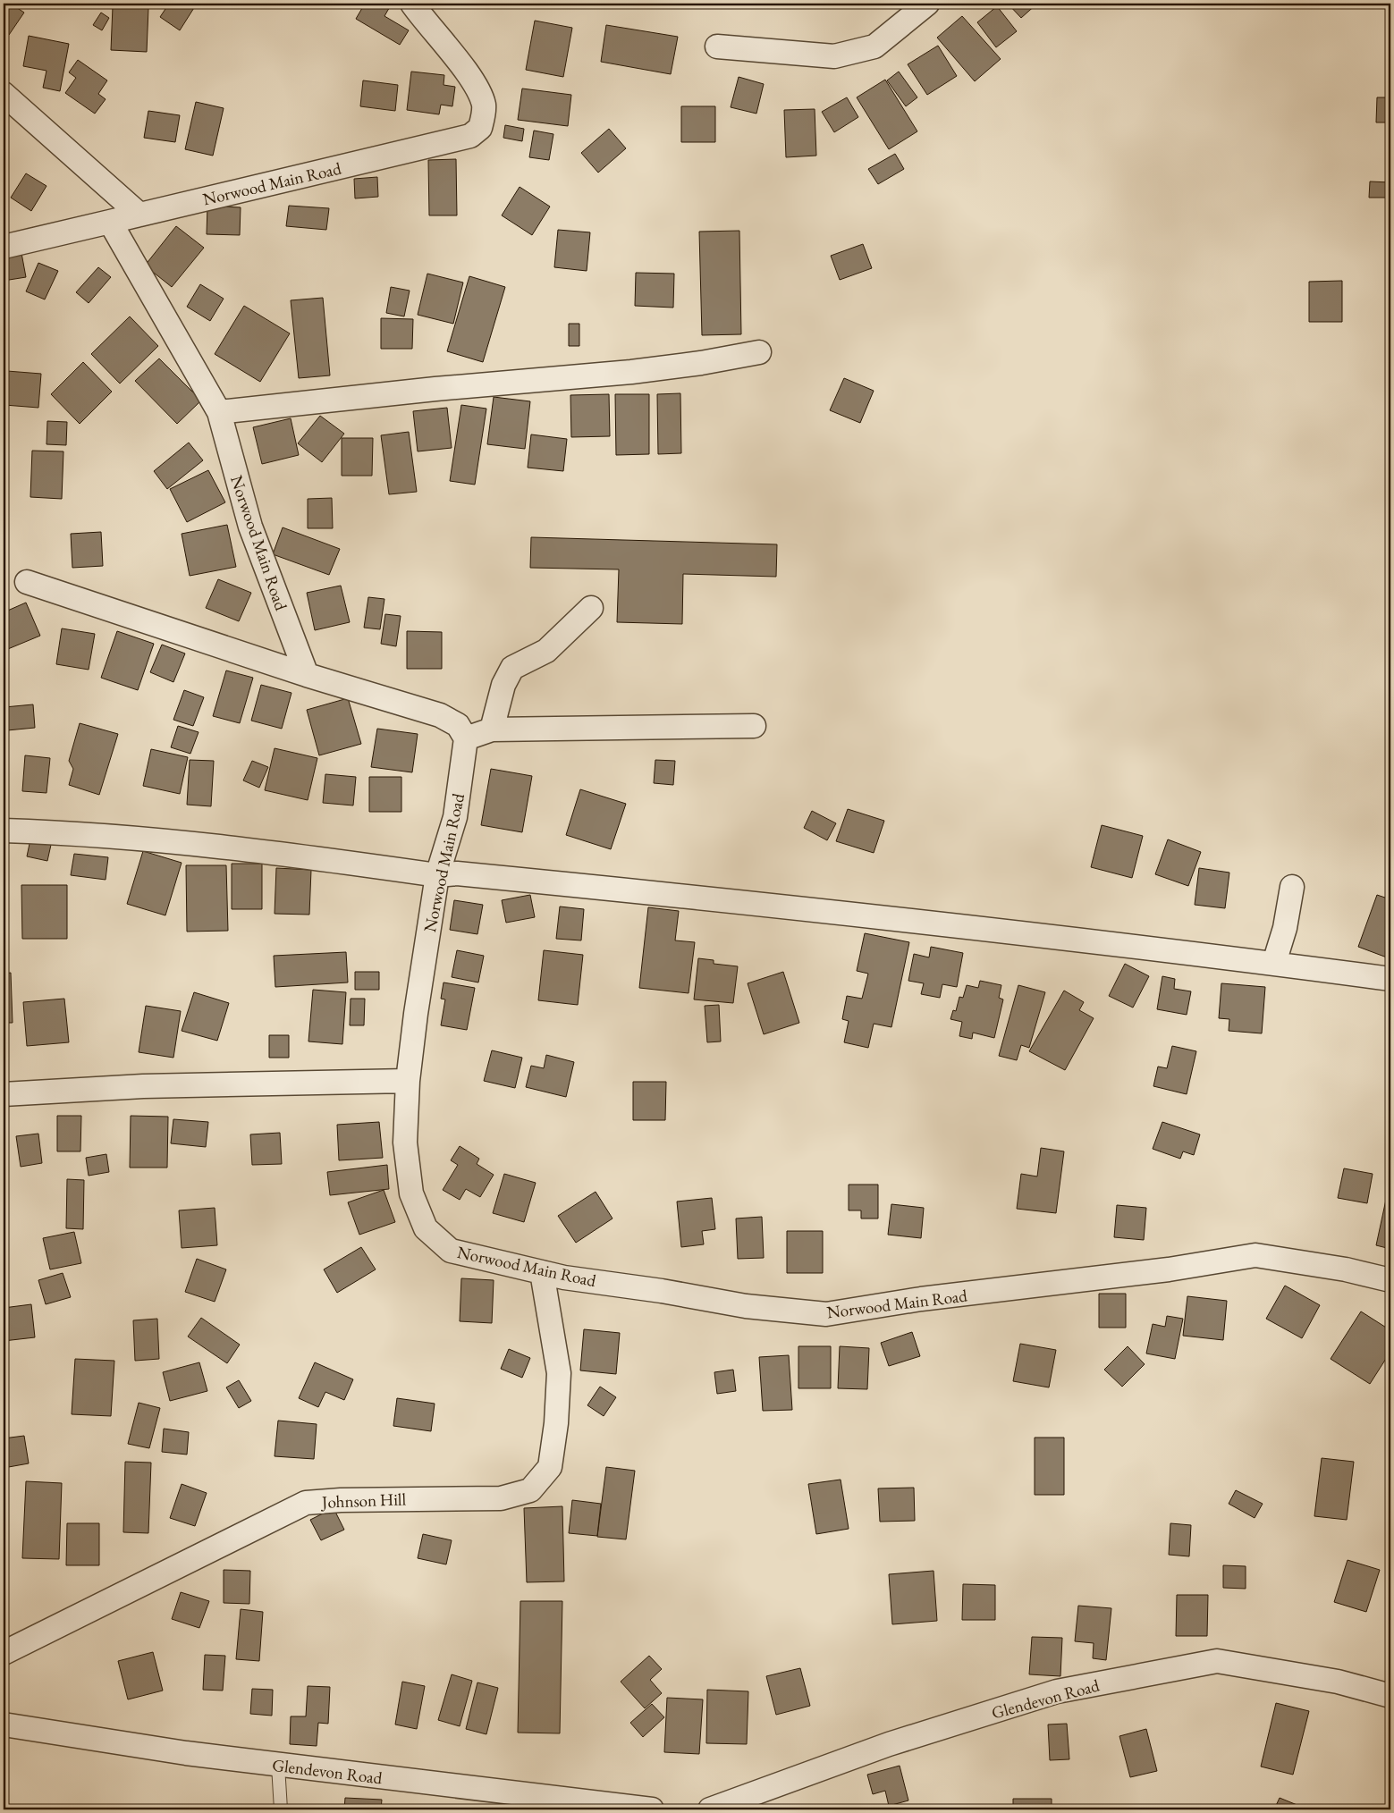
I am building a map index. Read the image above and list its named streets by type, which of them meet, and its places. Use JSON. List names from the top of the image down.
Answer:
{
  "streets": {
    "street": ["Norwood Main Road", "Johnson Hill", "Glendevon Road"]
  },
  "crossings": [
    ["Norwood Main Road", "Johnson Hill"]
  ]
}
